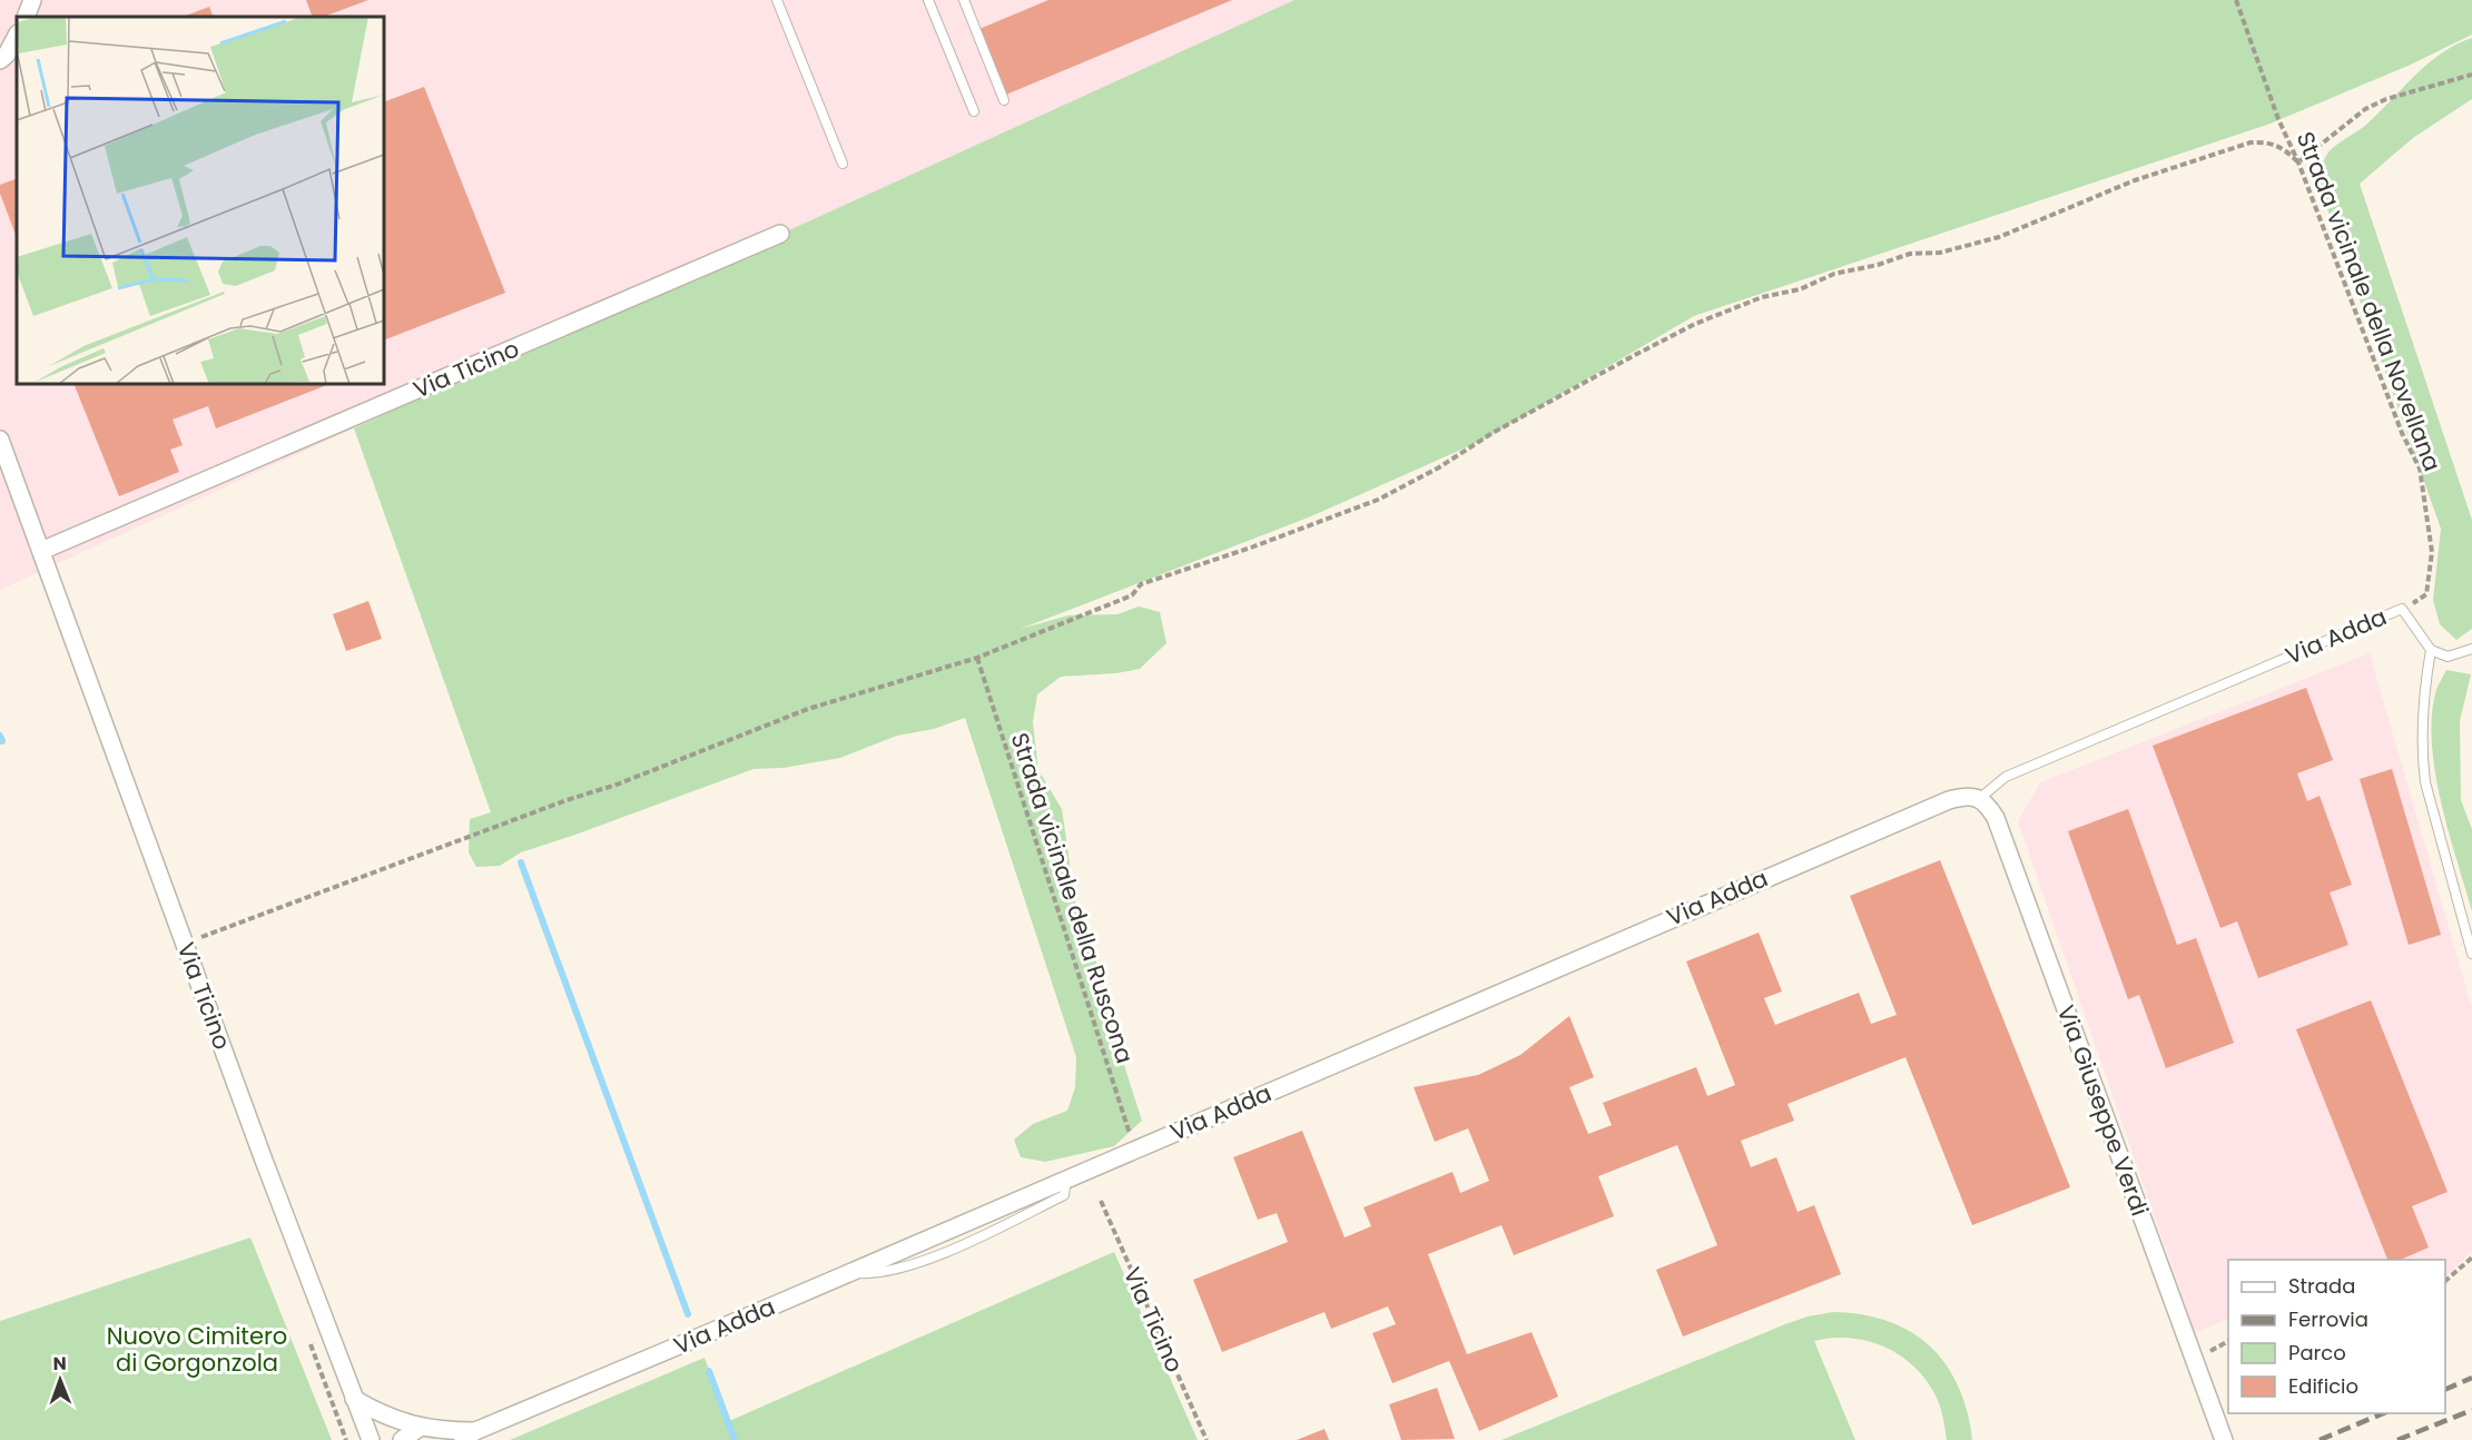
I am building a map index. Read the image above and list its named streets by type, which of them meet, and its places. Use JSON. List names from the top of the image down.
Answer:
{
  "streets": {
    "street": ["Via Ticino", "Via Adda", "Via Giuseppe Verdi"],
    "path": ["Strada vicinale della Novellana", "Strada vicinale della Ruscona"]
  },
  "crossings": [
    ["Strada vicinale della Novellana", "Via Adda"],
    ["Via Ticino", "Via Adda"],
    ["Via Adda", "Strada vicinale della Ruscona"],
    ["Via Adda", "Via Giuseppe Verdi"]
  ],
  "parks": ["Nuovo Cimitero di Gorgonzola"],
  "legend": [
    "Strada",
    "Ferrovia",
    "Parco",
    "Edificio"
  ],
  "north": "top"
}
